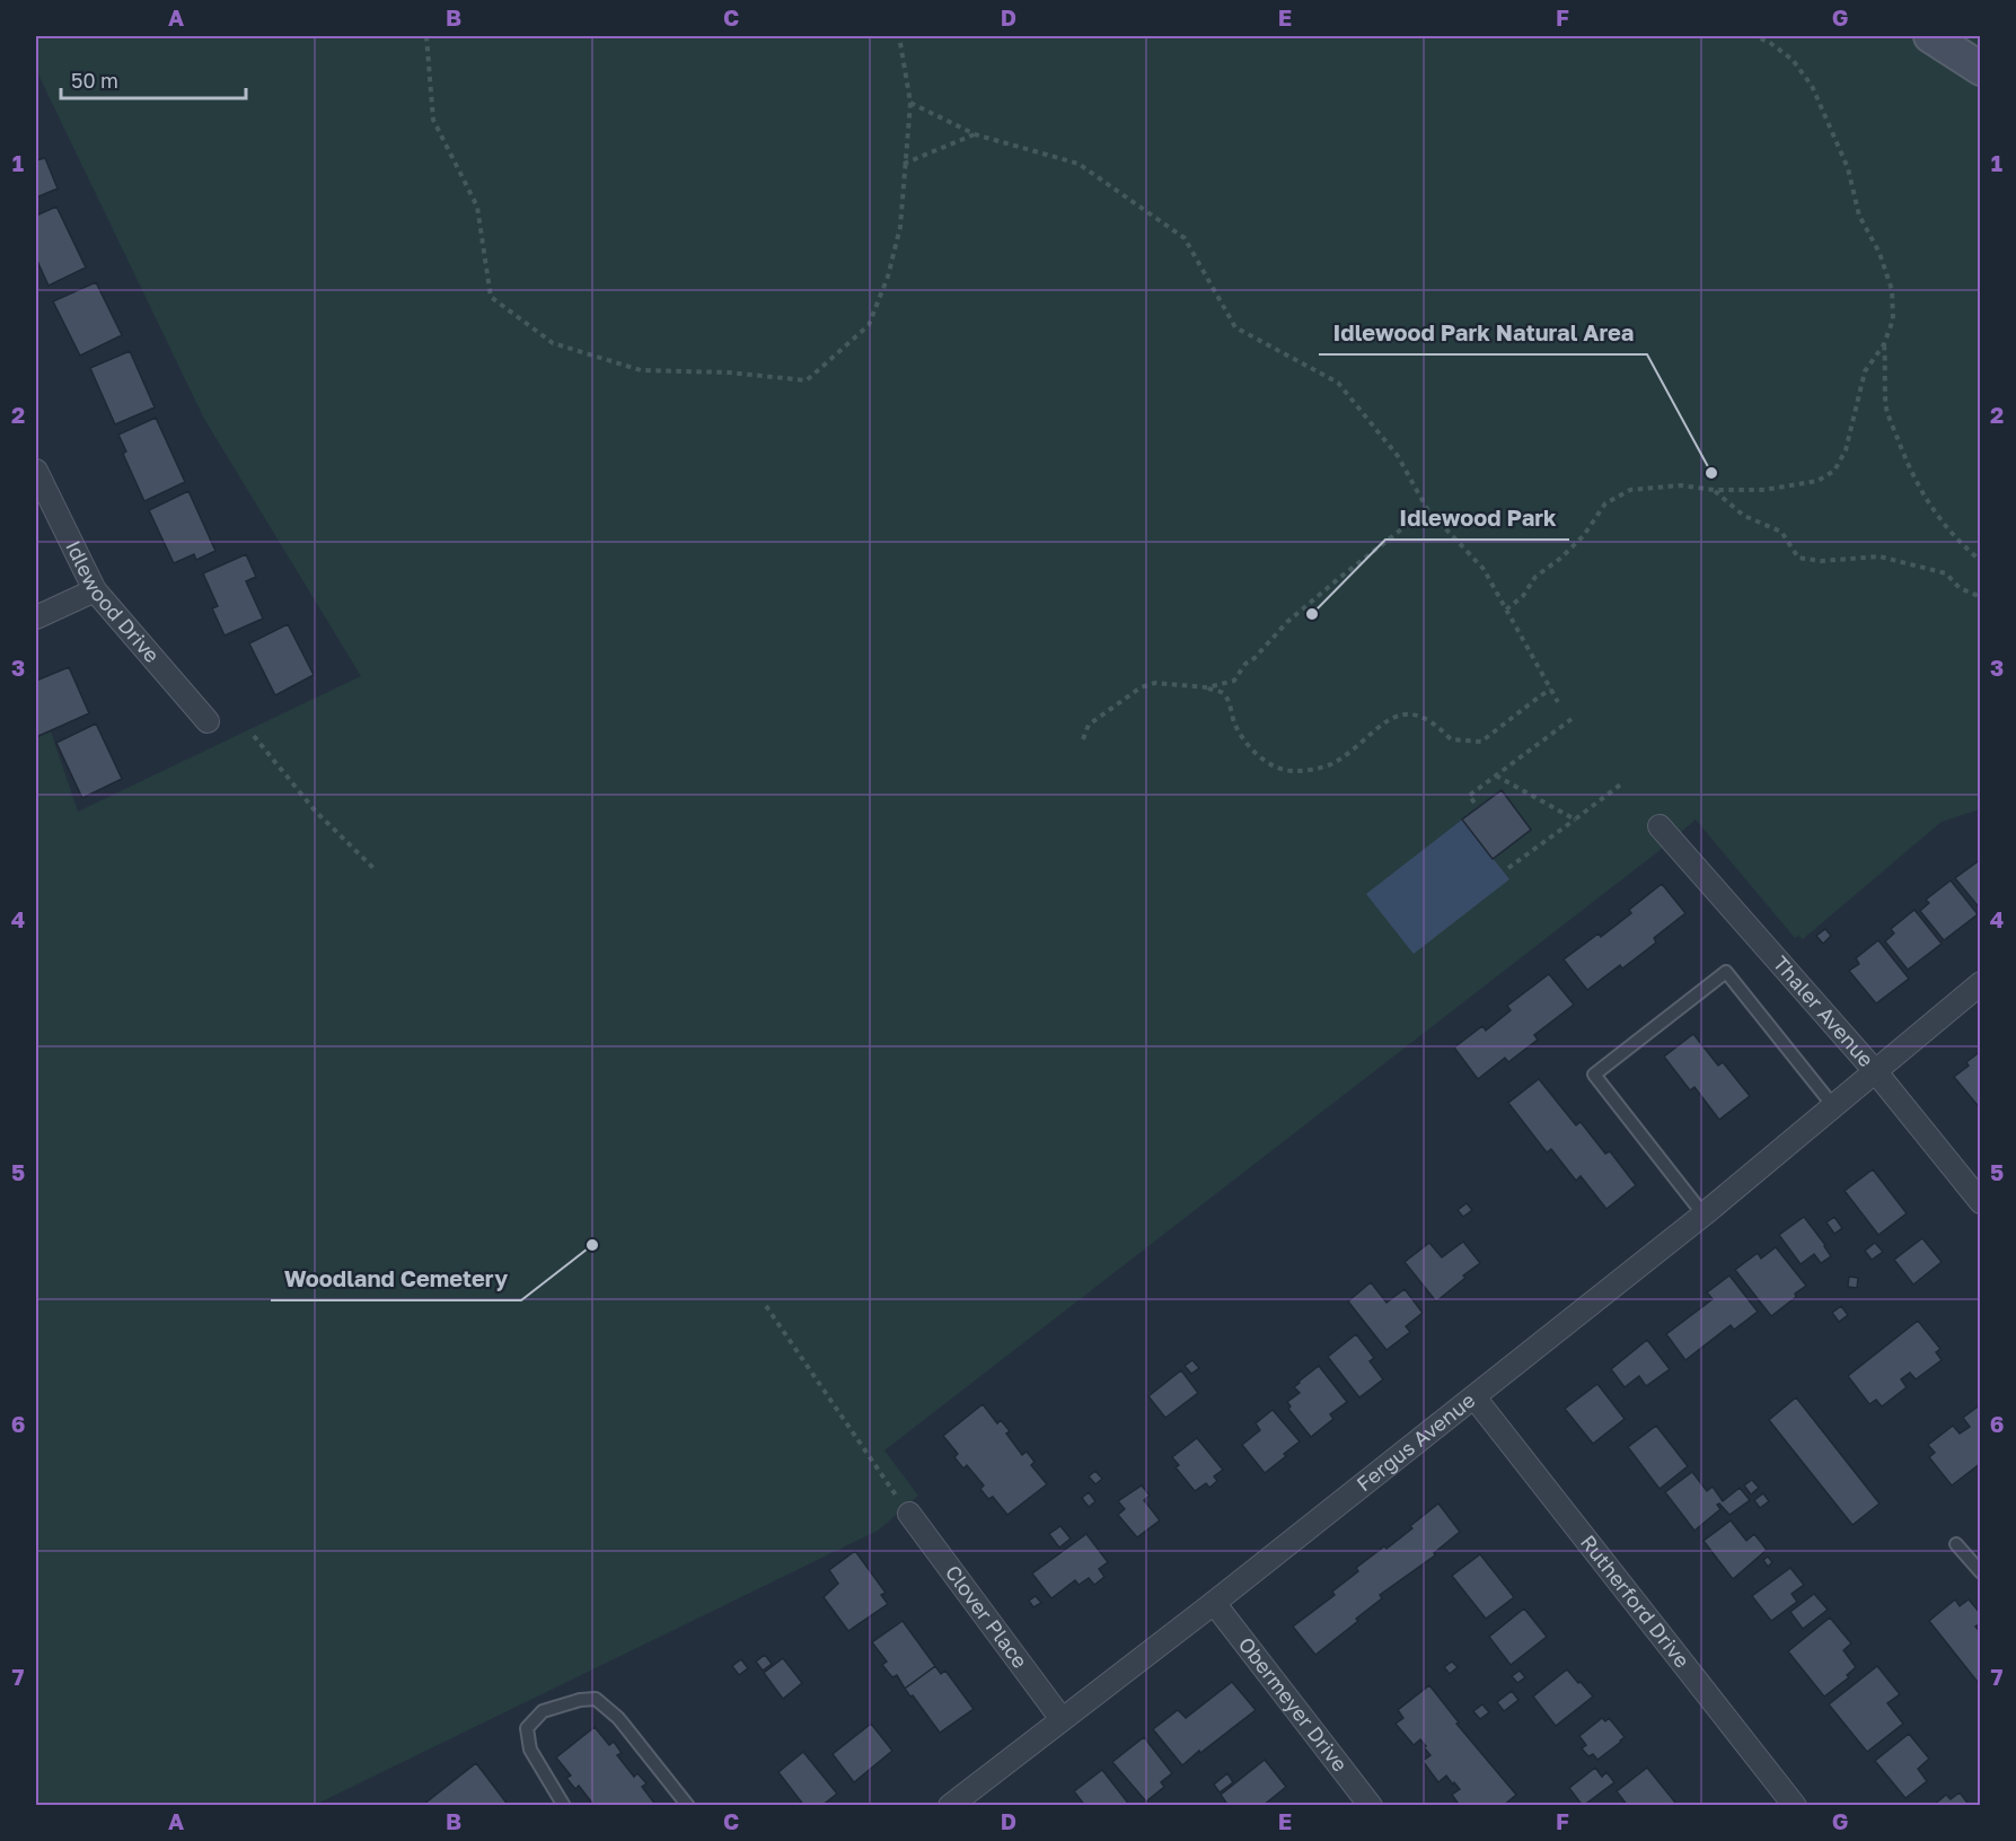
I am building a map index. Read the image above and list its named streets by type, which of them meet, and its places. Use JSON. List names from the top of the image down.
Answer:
{
  "streets": {
    "street": [
      "Idlewood Drive",
      "Thaler Avenue",
      "Fergus Avenue",
      "Rutherford Drive",
      "Clover Place",
      "Obermeyer Drive"
    ]
  },
  "crossings": [
    ["Thaler Avenue", "Fergus Avenue"],
    ["Fergus Avenue", "Rutherford Drive"],
    ["Fergus Avenue", "Clover Place"],
    ["Fergus Avenue", "Obermeyer Drive"]
  ],
  "places": ["Idlewood Park Natural Area", "Idlewood Park", "Woodland Cemetery"],
  "scale_bar": "50 m",
  "grid": {
    "columns": [
      "A",
      "B",
      "C",
      "D",
      "E",
      "F",
      "G"
    ],
    "rows": [
      "1",
      "2",
      "3",
      "4",
      "5",
      "6",
      "7"
    ]
  }
}
